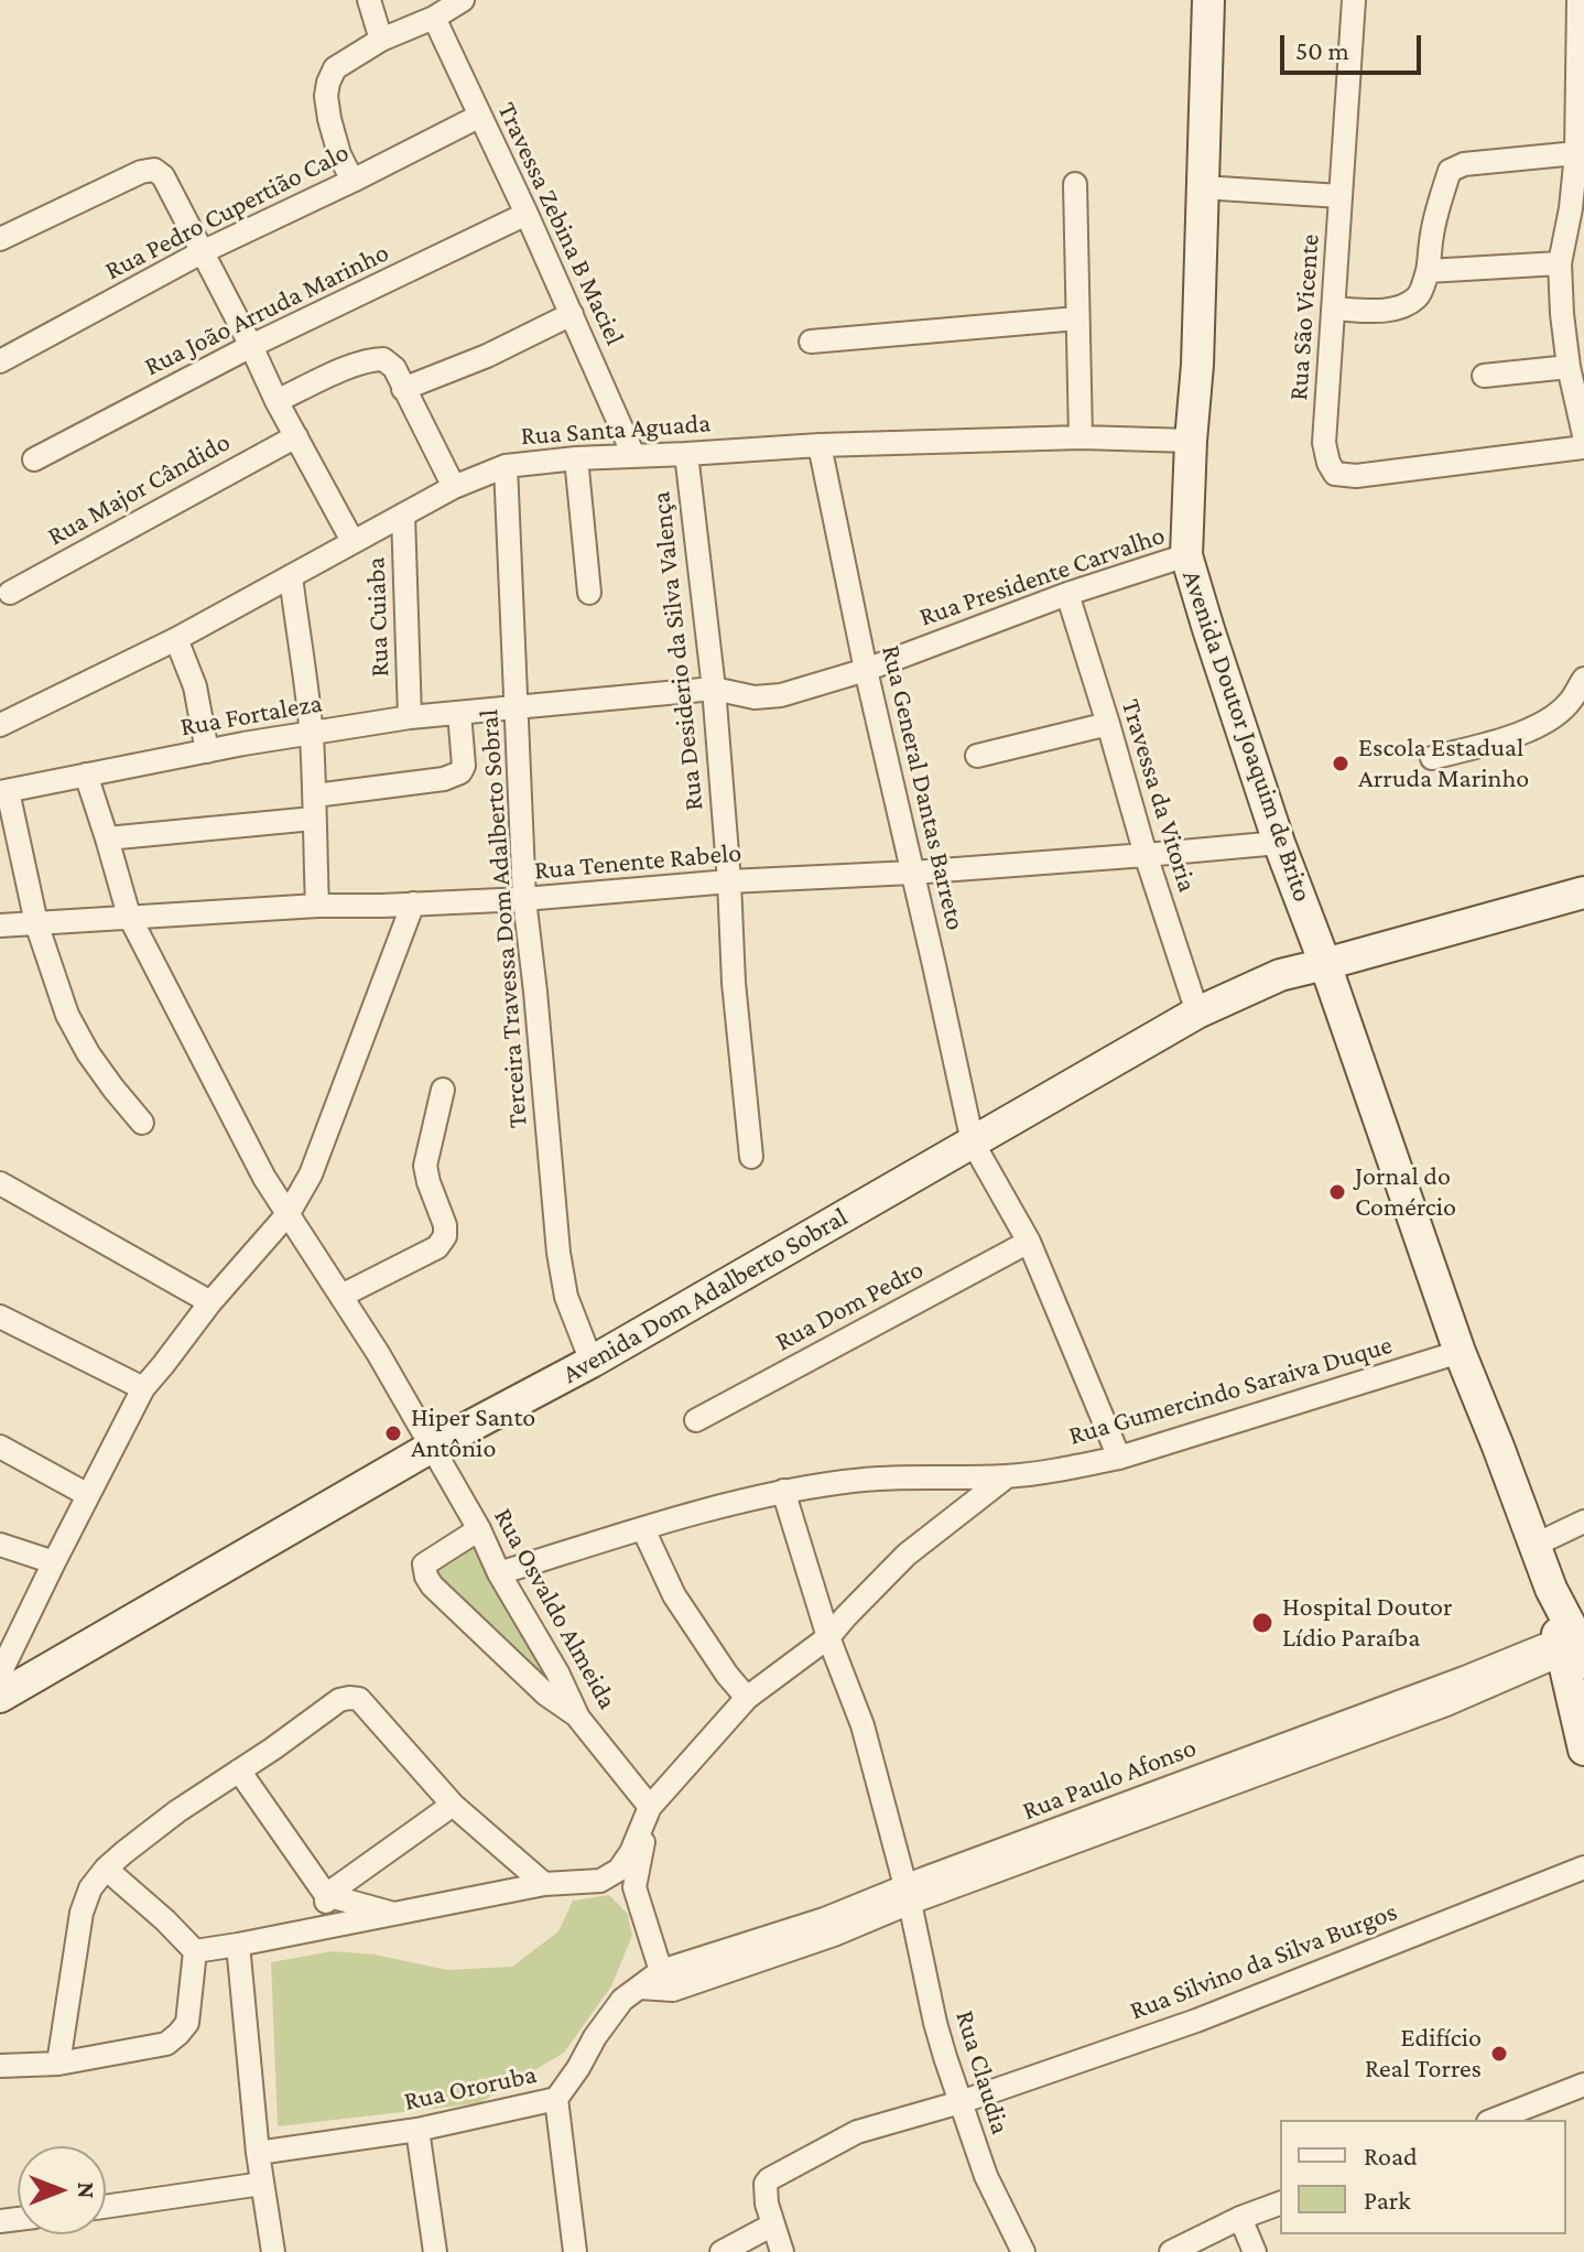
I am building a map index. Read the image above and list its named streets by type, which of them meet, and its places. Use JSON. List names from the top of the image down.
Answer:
{
  "streets": {
    "main road": ["Avenida Doutor Joaquim de Brito", "Avenida Dom Adalberto Sobral"],
    "street": [
      "Rua Pedro Cupertião Calo",
      "Travessa Zebina B Maciel",
      "Rua João Arruda Marinho",
      "Rua São Vicente",
      "Rua Santa Aguada",
      "Rua Major Cândido",
      "Rua Presidente Carvalho",
      "Rua Cuiaba",
      "Rua Desiderio da Silva Valença",
      "Rua Fortaleza",
      "Rua General Dantas Barreto",
      "Travessa da Vitoria",
      "Rua Tenente Rabelo",
      "Terceira Travessa Dom Adalberto Sobral",
      "Rua Dom Pedro",
      "Rua Gumercindo Saraiva Duque",
      "Rua Osvaldo Almeida",
      "Rua Paulo Afonso",
      "Rua Silvino da Silva Burgos",
      "Rua Claudia",
      "Rua Ororuba"
    ]
  },
  "crossings": [
    ["Rua Pedro Cupertião Calo", "Travessa Zebina B Maciel"],
    ["Travessa Zebina B Maciel", "Rua João Arruda Marinho"],
    ["Travessa Zebina B Maciel", "Rua Santa Aguada"],
    ["Rua Santa Aguada", "Rua Cuiaba"],
    ["Rua Santa Aguada", "Rua Desiderio da Silva Valença"],
    ["Rua Santa Aguada", "Avenida Doutor Joaquim de Brito"],
    ["Rua Santa Aguada", "Rua General Dantas Barreto"],
    ["Rua Santa Aguada", "Terceira Travessa Dom Adalberto Sobral"],
    ["Rua Presidente Carvalho", "Rua Desiderio da Silva Valença"],
    ["Rua Presidente Carvalho", "Rua Fortaleza"],
    ["Rua Presidente Carvalho", "Avenida Doutor Joaquim de Brito"],
    ["Rua Presidente Carvalho", "Rua General Dantas Barreto"],
    ["Rua Presidente Carvalho", "Travessa da Vitoria"],
    ["Rua Presidente Carvalho", "Terceira Travessa Dom Adalberto Sobral"],
    ["Rua Cuiaba", "Rua Fortaleza"],
    ["Rua Desiderio da Silva Valença", "Rua Tenente Rabelo"],
    ["Rua Fortaleza", "Terceira Travessa Dom Adalberto Sobral"],
    ["Rua Fortaleza", "Rua Osvaldo Almeida"],
    ["Avenida Doutor Joaquim de Brito", "Rua Tenente Rabelo"],
    ["Avenida Doutor Joaquim de Brito", "Avenida Dom Adalberto Sobral"],
    ["Avenida Doutor Joaquim de Brito", "Rua Gumercindo Saraiva Duque"],
    ["Avenida Doutor Joaquim de Brito", "Rua Paulo Afonso"],
    ["Rua General Dantas Barreto", "Rua Tenente Rabelo"],
    ["Rua General Dantas Barreto", "Avenida Dom Adalberto Sobral"],
    ["Rua General Dantas Barreto", "Rua Dom Pedro"],
    ["Rua General Dantas Barreto", "Rua Gumercindo Saraiva Duque"],
    ["Travessa da Vitoria", "Rua Tenente Rabelo"],
    ["Travessa da Vitoria", "Avenida Dom Adalberto Sobral"],
    ["Rua Tenente Rabelo", "Terceira Travessa Dom Adalberto Sobral"],
    ["Rua Tenente Rabelo", "Rua Osvaldo Almeida"],
    ["Terceira Travessa Dom Adalberto Sobral", "Avenida Dom Adalberto Sobral"],
    ["Avenida Dom Adalberto Sobral", "Rua Osvaldo Almeida"],
    ["Rua Gumercindo Saraiva Duque", "Rua Osvaldo Almeida"],
    ["Rua Gumercindo Saraiva Duque", "Rua Claudia"],
    ["Rua Paulo Afonso", "Rua Claudia"],
    ["Rua Paulo Afonso", "Rua Ororuba"],
    ["Rua Silvino da Silva Burgos", "Rua Claudia"]
  ],
  "places": [
    "Escola Estadual Arruda Marinho",
    "Jornal do Comércio",
    "Hiper Santo Antônio",
    "Hospital Doutor Lídio Paraíba",
    "Edifício Real Torres"
  ],
  "legend": ["Road", "Park"],
  "scale_bar": "50 m",
  "north": "right"
}
